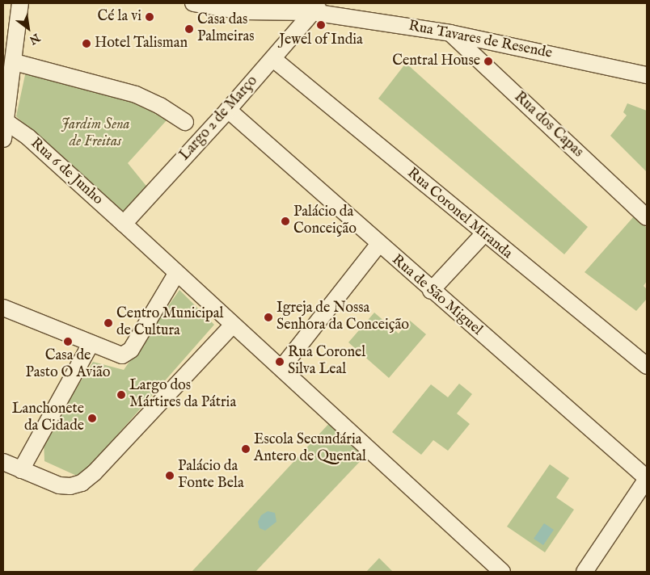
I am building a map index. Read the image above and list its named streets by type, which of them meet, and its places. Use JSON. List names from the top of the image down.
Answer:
{
  "streets": {
    "street": [
      "Rua Tavares de Resende",
      "Largo 2 de Março",
      "Rua dos Capas",
      "Rua 6 de Junho",
      "Rua Coronel Miranda",
      "Rua de São Miguel"
    ]
  },
  "crossings": [
    ["Rua Tavares de Resende", "Largo 2 de Março"],
    ["Rua Tavares de Resende", "Rua dos Capas"],
    ["Largo 2 de Março", "Rua 6 de Junho"],
    ["Largo 2 de Março", "Rua Coronel Miranda"],
    ["Largo 2 de Março", "Rua de São Miguel"]
  ],
  "parks": ["Jardim Sena de Freitas"],
  "places": [
    "Cé la vi",
    "Jewel of India",
    "Casa das Palmeiras",
    "Hotel Talisman",
    "Central House",
    "Palácio da Conceição",
    "Igreja de Nossa Senhora da Conceição",
    "Centro Municipal de Cultura",
    "Casa de Pasto O Avião",
    "Rua Coronel Silva Leal",
    "Largo dos Mártires da Pátria",
    "Lanchonete da Cidade",
    "Escola Secundária Antero de Quental",
    "Palácio da Fonte Bela"
  ],
  "north": "bottom right"
}
